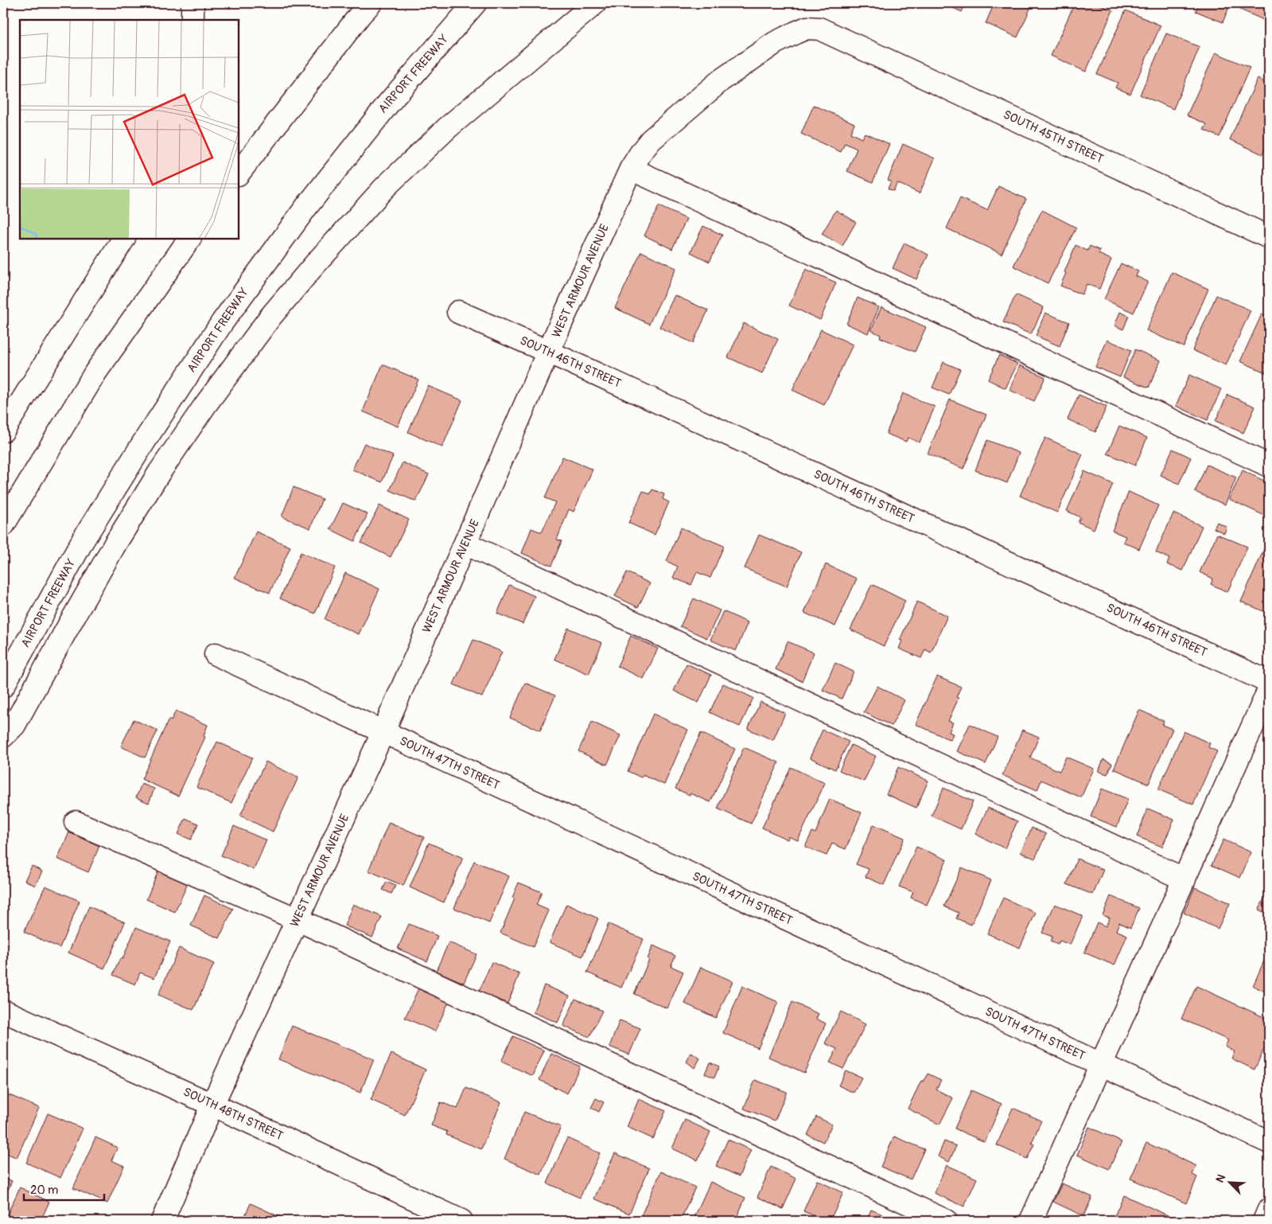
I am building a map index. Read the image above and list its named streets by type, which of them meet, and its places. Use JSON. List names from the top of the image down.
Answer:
{
  "streets": {
    "main road": [
      "AIRPORT FREEWAY",
      "SOUTH 45TH STREET",
      "WEST ARMOUR AVENUE",
      "SOUTH 46TH STREET",
      "SOUTH 47TH STREET",
      "SOUTH 48TH STREET"
    ]
  },
  "crossings": [
    ["SOUTH 45TH STREET", "WEST ARMOUR AVENUE"],
    ["WEST ARMOUR AVENUE", "SOUTH 46TH STREET"],
    ["WEST ARMOUR AVENUE", "SOUTH 47TH STREET"],
    ["WEST ARMOUR AVENUE", "SOUTH 48TH STREET"]
  ],
  "scale_bar": "20 m",
  "north": "top left"
}
